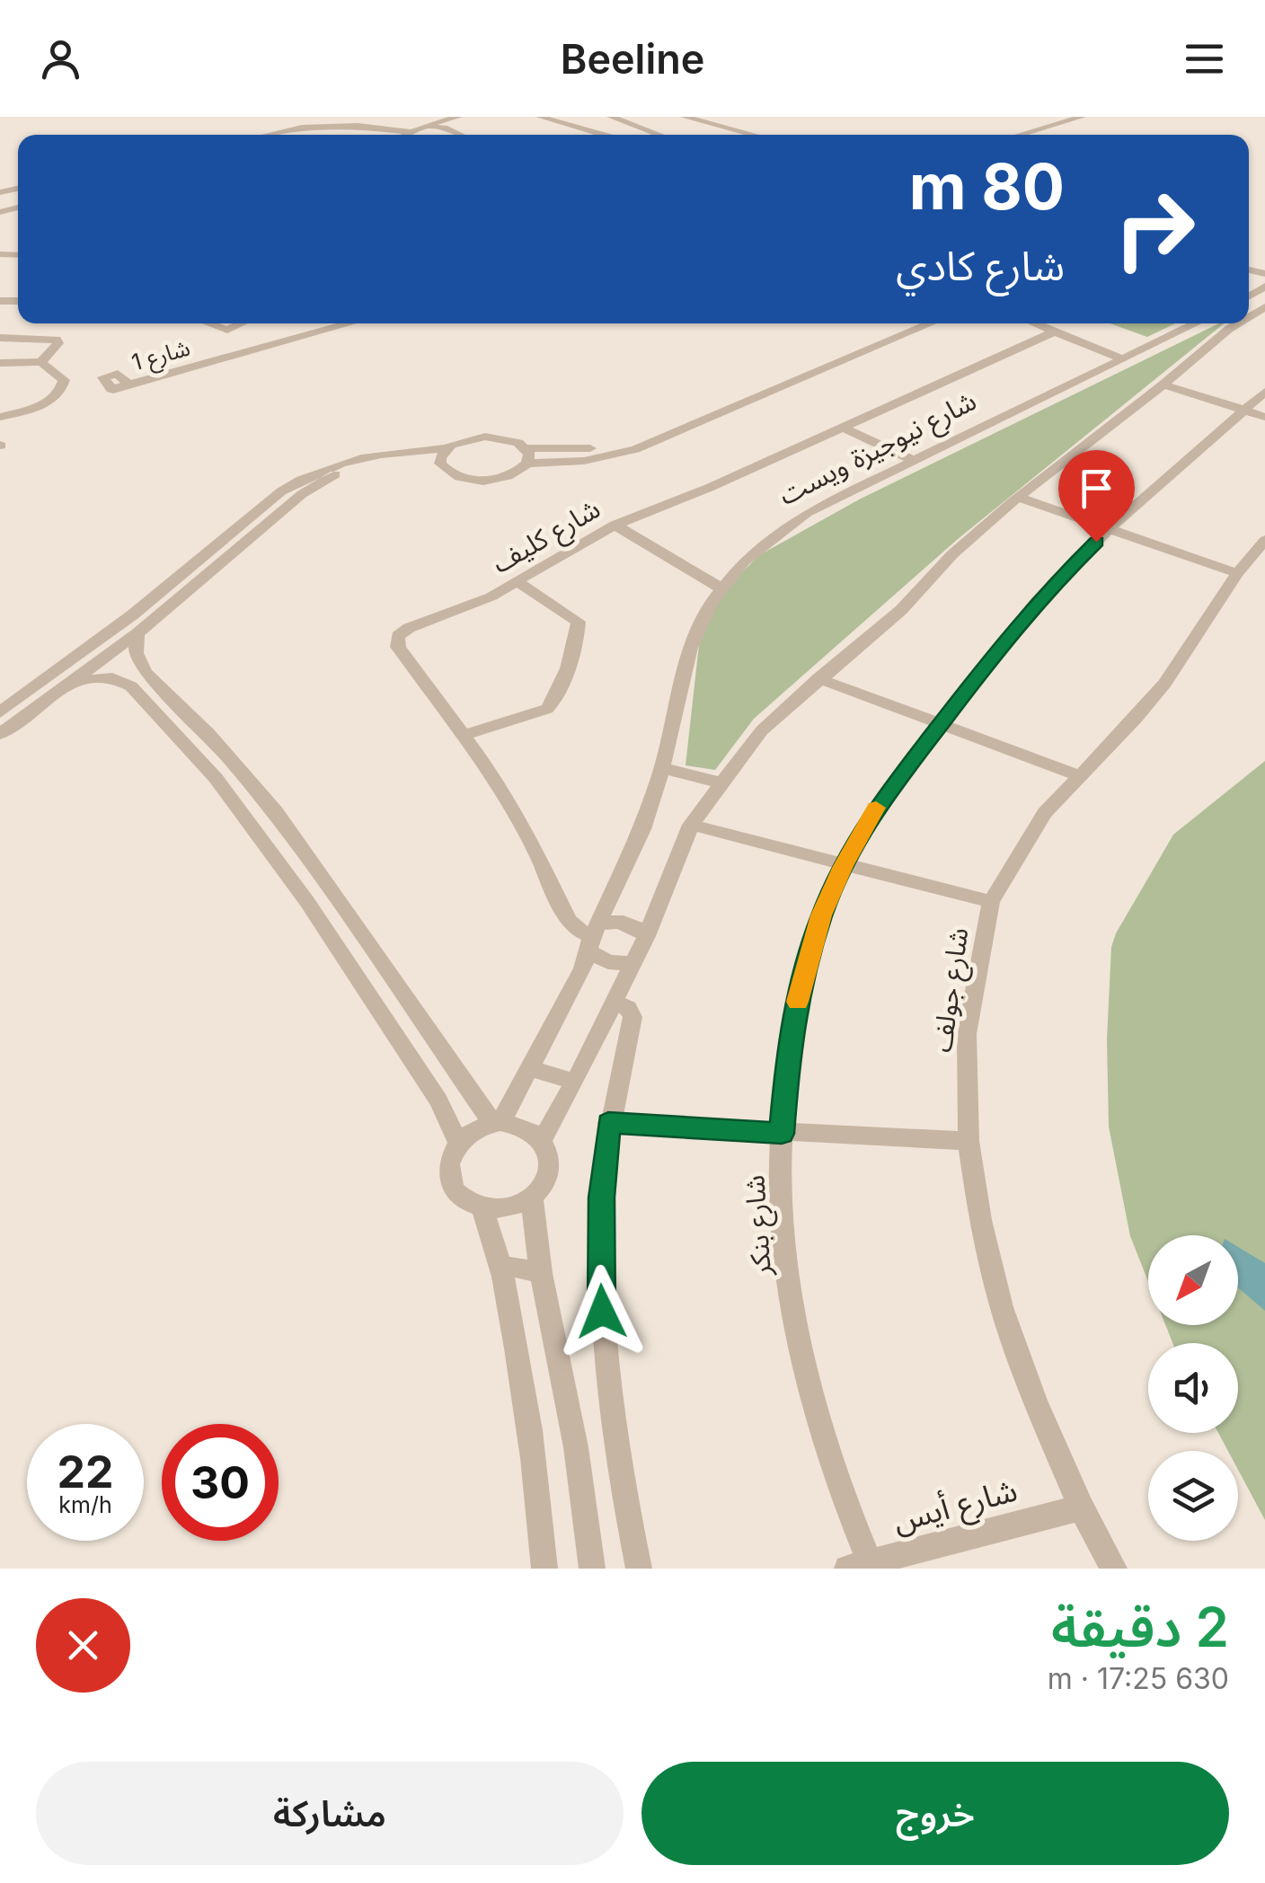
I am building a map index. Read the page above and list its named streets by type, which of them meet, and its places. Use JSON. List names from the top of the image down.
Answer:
{
  "streets": {
    "street": [
      "شارع 1",
      "شارع نيوجيزة ويست",
      "شارع كليف",
      "شارع جولف",
      "شارع بنكر",
      "شارع أيس"
    ]
  },
  "crossings": [
    ["شارع نيوجيزة ويست", "شارع كليف"],
    ["شارع جولف", "شارع أيس"],
    ["شارع بنكر", "شارع أيس"]
  ],
  "north": "bottom left",
  "page": {
    "header": "Beeline",
    "turn": ["80 m", "شارع كادي"],
    "speed": "22 km/h",
    "limit": "30",
    "heading": ["2 دقيقة", "630 m · 17:25"],
    "buttons": ["خروج", "مشاركة"]
  }
}
